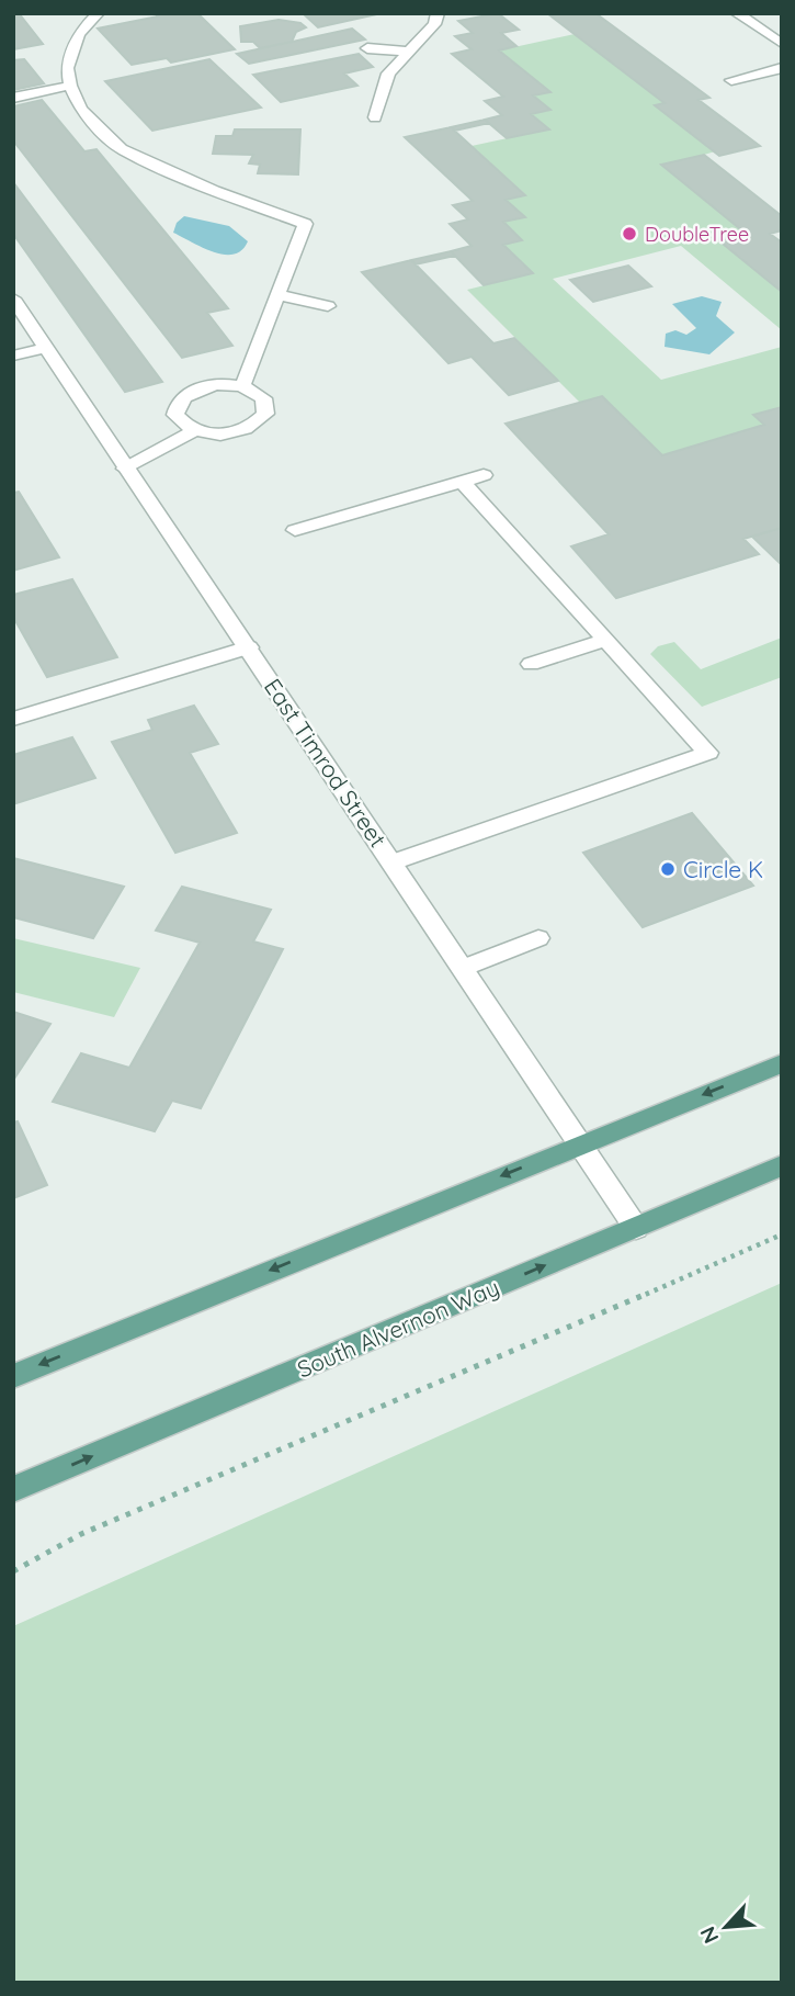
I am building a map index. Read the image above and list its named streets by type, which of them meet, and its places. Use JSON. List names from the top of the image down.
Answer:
{
  "streets": {
    "main road": ["South Alvernon Way"],
    "street": ["East Timrod Street"]
  },
  "crossings": [
    ["East Timrod Street", "South Alvernon Way"]
  ],
  "places": ["DoubleTree", "Circle K"],
  "north": "bottom left"
}
